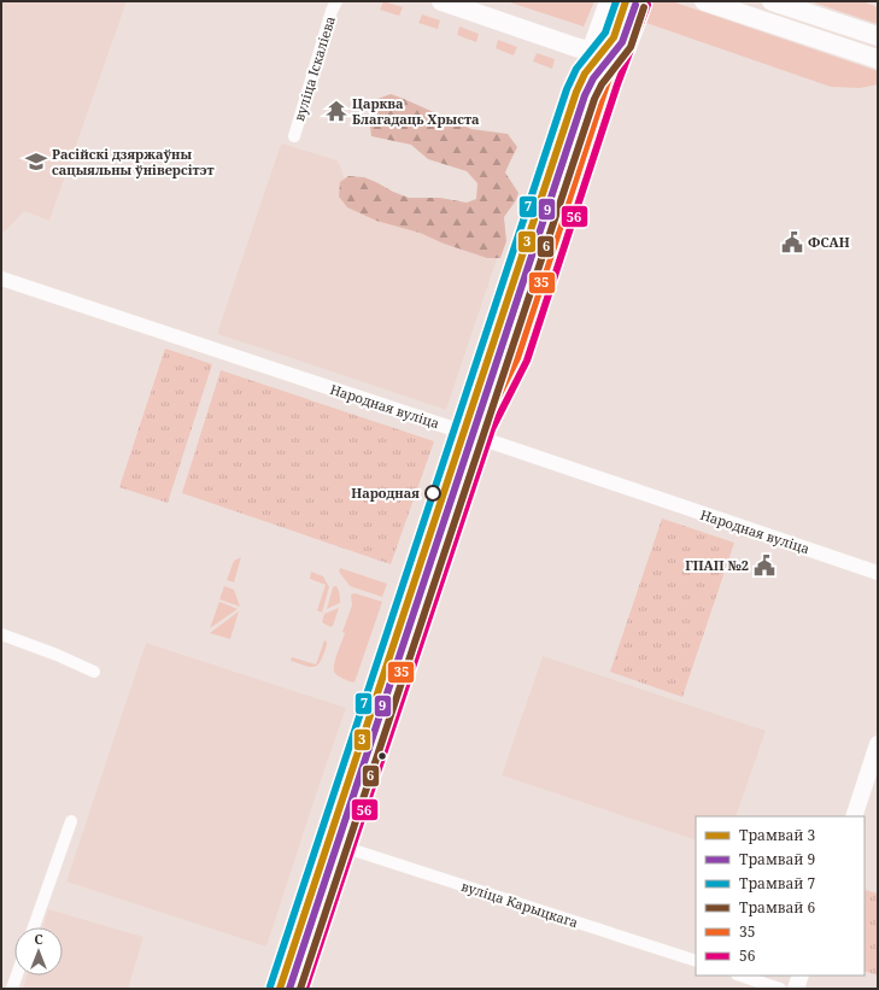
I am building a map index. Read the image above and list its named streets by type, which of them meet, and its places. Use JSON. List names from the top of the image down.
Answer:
{
  "streets": {
    "street": ["вуліца Іскаліева", "Народная вуліца", "вуліца Карыцкага"]
  },
  "places": {
    "temple": ["Царква Благадаць Хрыста"],
    "school or university": ["Расійскі дзяржаўны сацыяльны ўніверсітэт"],
    "public building": ["ФСАН", "ГПАП №2"],
    "other": ["Народная"]
  },
  "lines": [
    "tram line 3",
    "tram line 7",
    "transit line 35",
    "tram line 9",
    "transit line 56",
    "tram line 6"
  ],
  "legend": [
    "Трамвай 3",
    "Трамвай 9",
    "Трамвай 7",
    "Трамвай 6",
    "35",
    "56"
  ],
  "north": "top"
}
